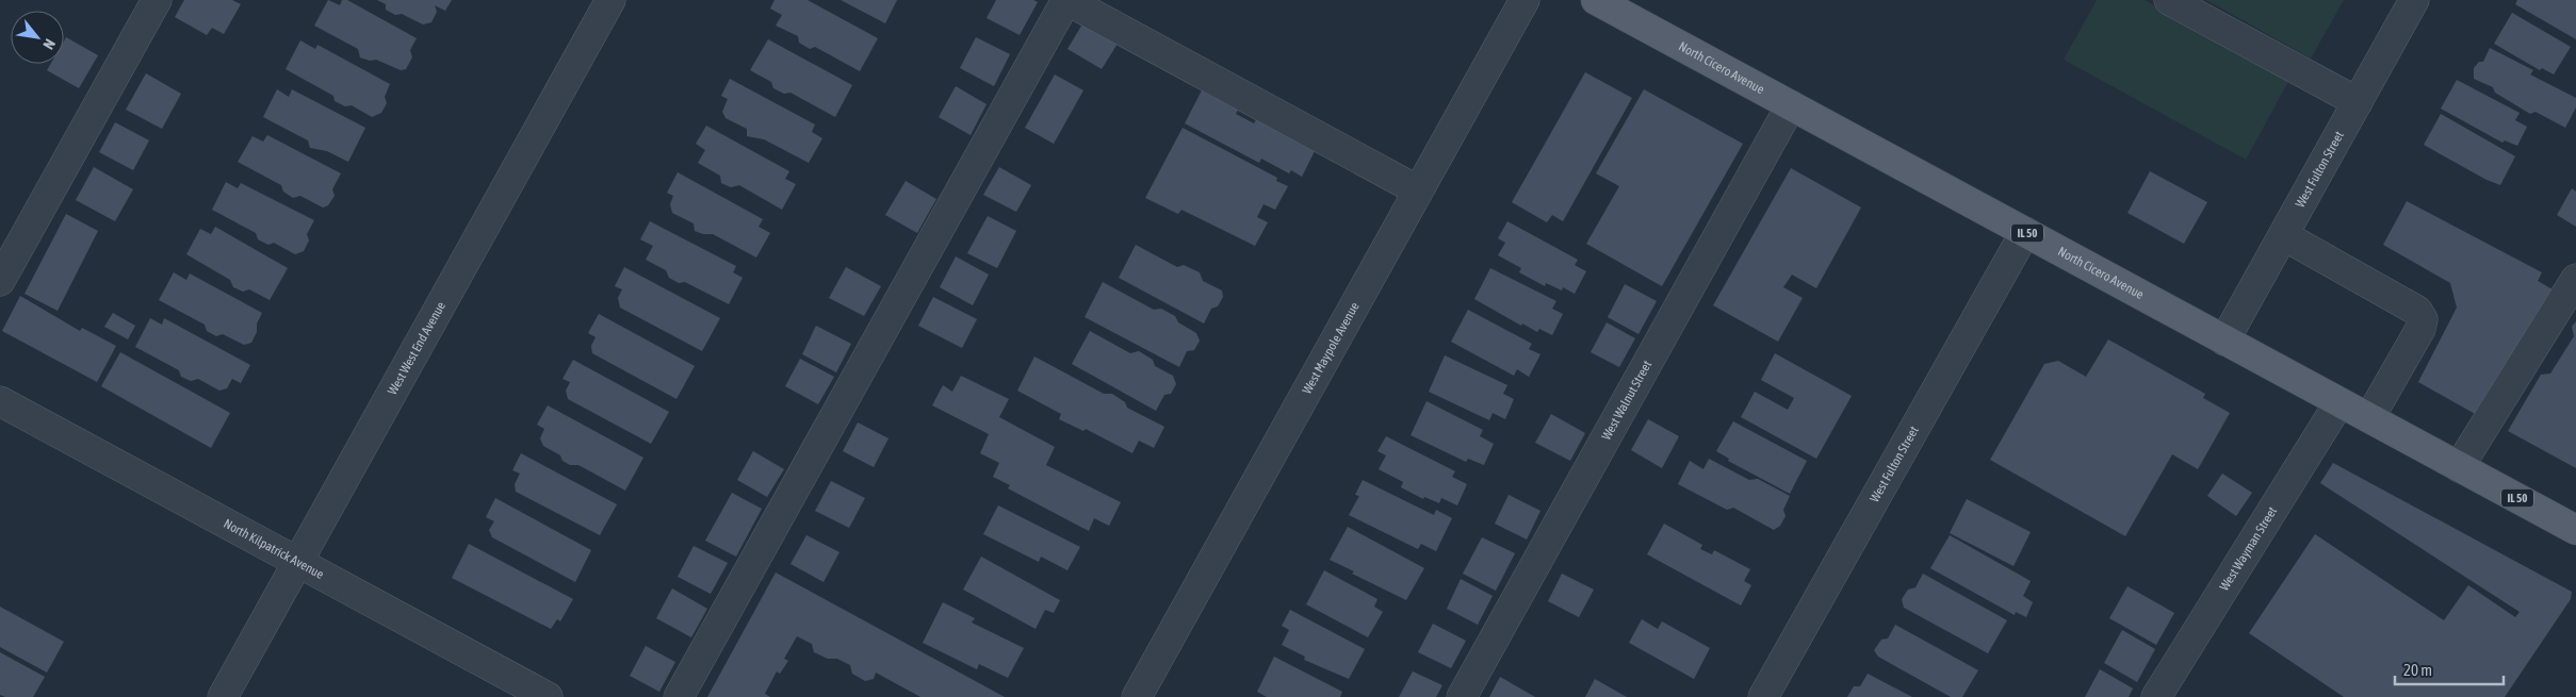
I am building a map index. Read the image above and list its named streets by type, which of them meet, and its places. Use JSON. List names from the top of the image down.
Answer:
{
  "streets": {
    "main road": ["North Cicero Avenue", "IL 50"],
    "street": [
      "West Fulton Street",
      "West West End Avenue",
      "West Maypole Avenue",
      "West Walnut Street",
      "North Kilpatrick Avenue",
      "West Wayman Street"
    ]
  },
  "crossings": [
    ["North Cicero Avenue", "West Fulton Street"],
    ["North Cicero Avenue", "West Walnut Street"],
    ["North Cicero Avenue", "West Wayman Street"],
    ["West West End Avenue", "North Kilpatrick Avenue"]
  ],
  "scale_bar": "20 m",
  "north": "bottom right"
}
